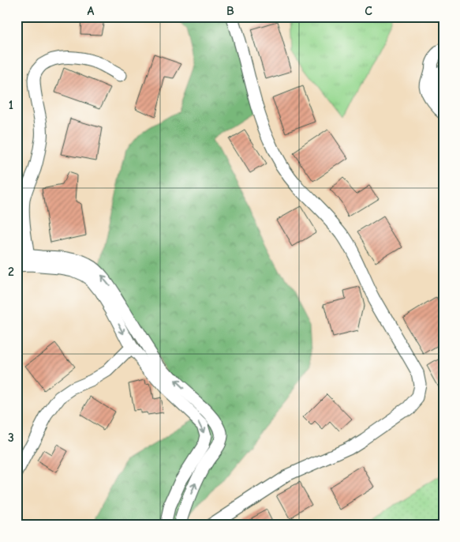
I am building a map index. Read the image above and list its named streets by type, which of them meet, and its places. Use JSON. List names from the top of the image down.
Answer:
{
  "grid": {
    "columns": ["A", "B", "C"],
    "rows": ["1", "2", "3"]
  }
}
